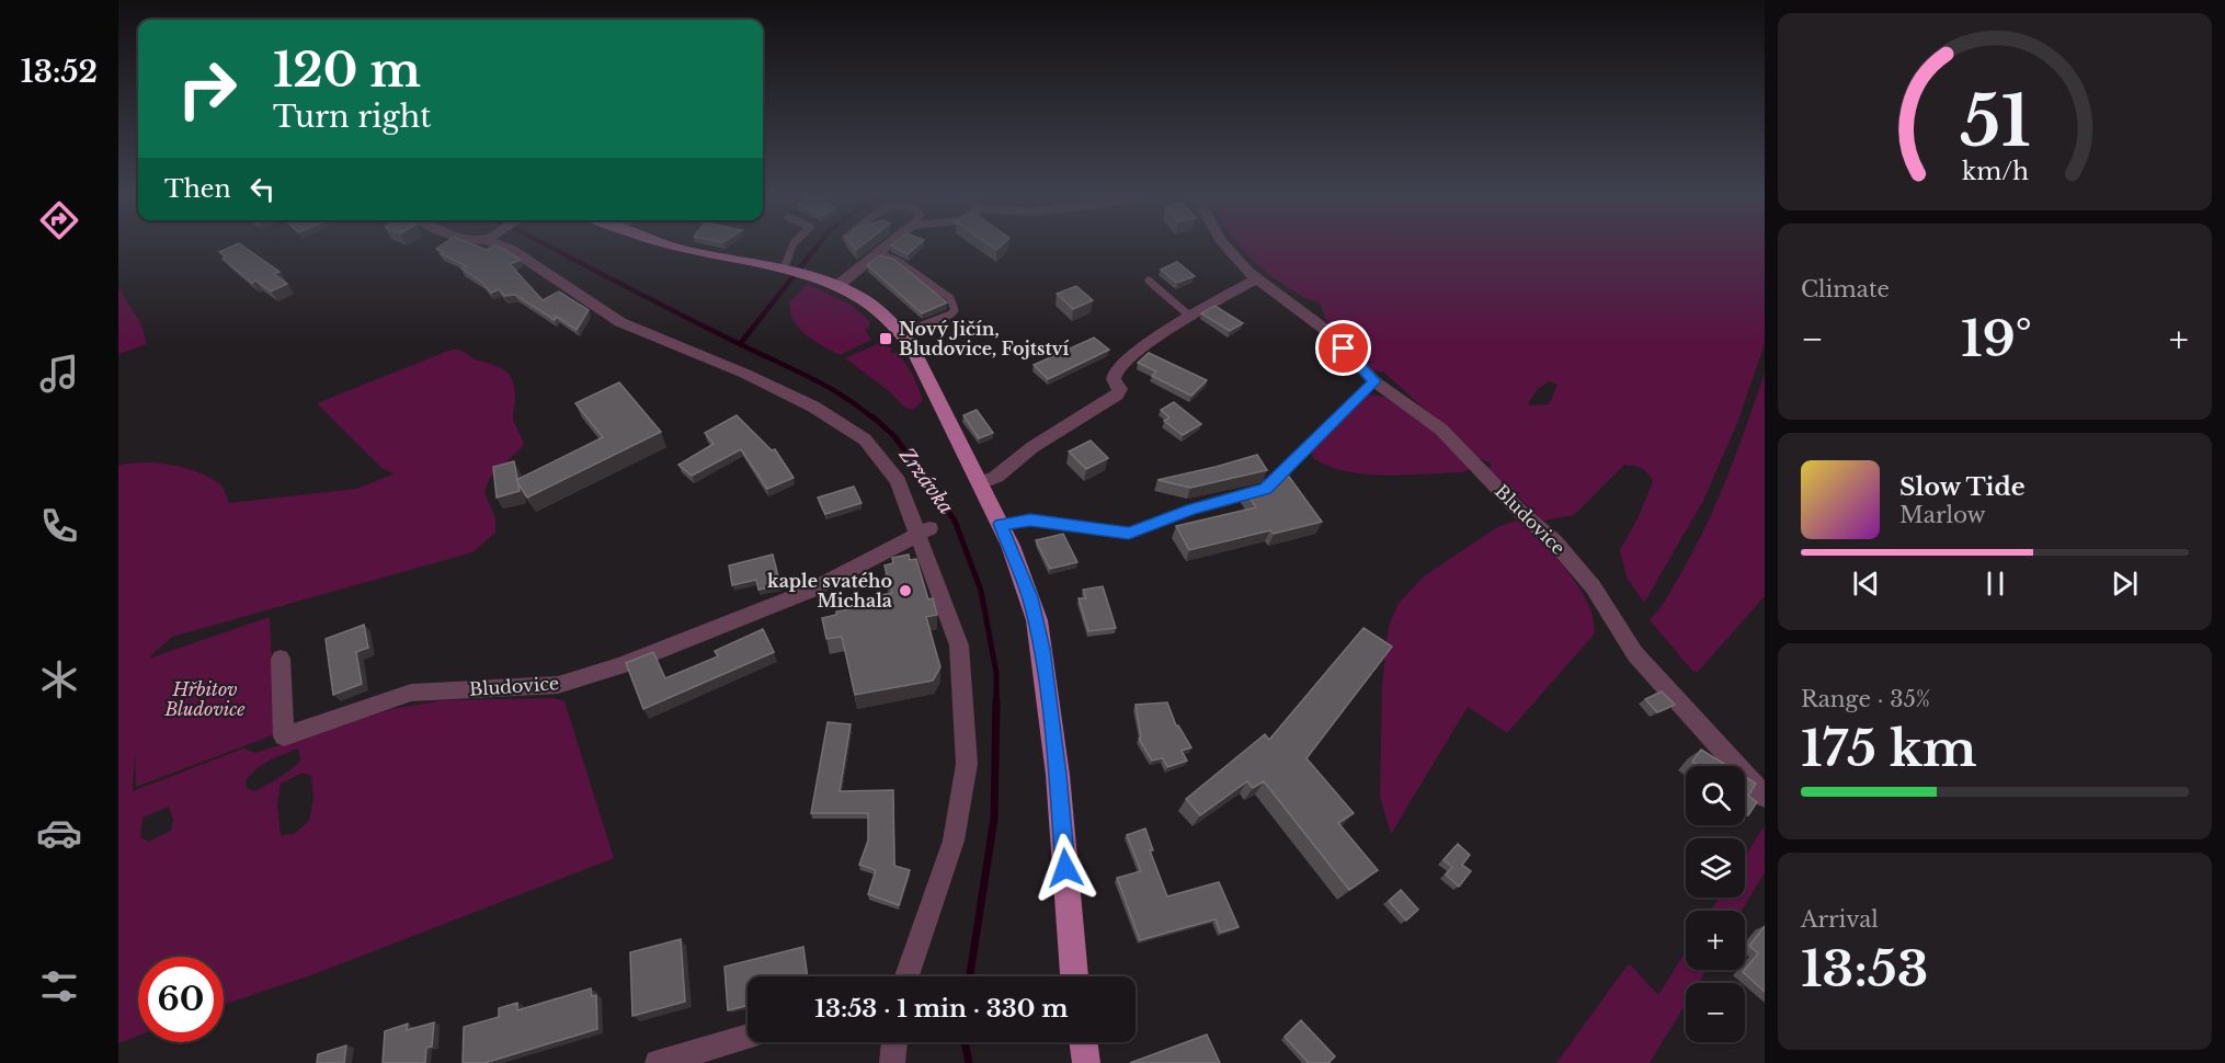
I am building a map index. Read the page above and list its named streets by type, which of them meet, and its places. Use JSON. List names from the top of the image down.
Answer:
{
  "streets": {
    "street": ["Bludovice"]
  },
  "water": ["Zrzávka"],
  "parks": ["Hřbitov Bludovice"],
  "places": {
    "transit": ["Nový Jičín, Bludovice, Fojtství"],
    "other": ["kaple svatého Michala"]
  },
  "page": {
    "tabs": "13:52",
    "turn": ["120 m", "Turn right"],
    "then": "Then",
    "tile": [
      "Climate",
      ["Range · 35%", "175 km"],
      ["Arrival", "13:53"]
    ],
    "heat": ["−", "19°", "+"],
    "song": ["Slow Tide", "Marlow"],
    "map_buttons": ["+", "−"],
    "limit": "60",
    "trip": "13:53 · 1 min · 330 m",
    "gauge": ["51", "km/h"]
  }
}
